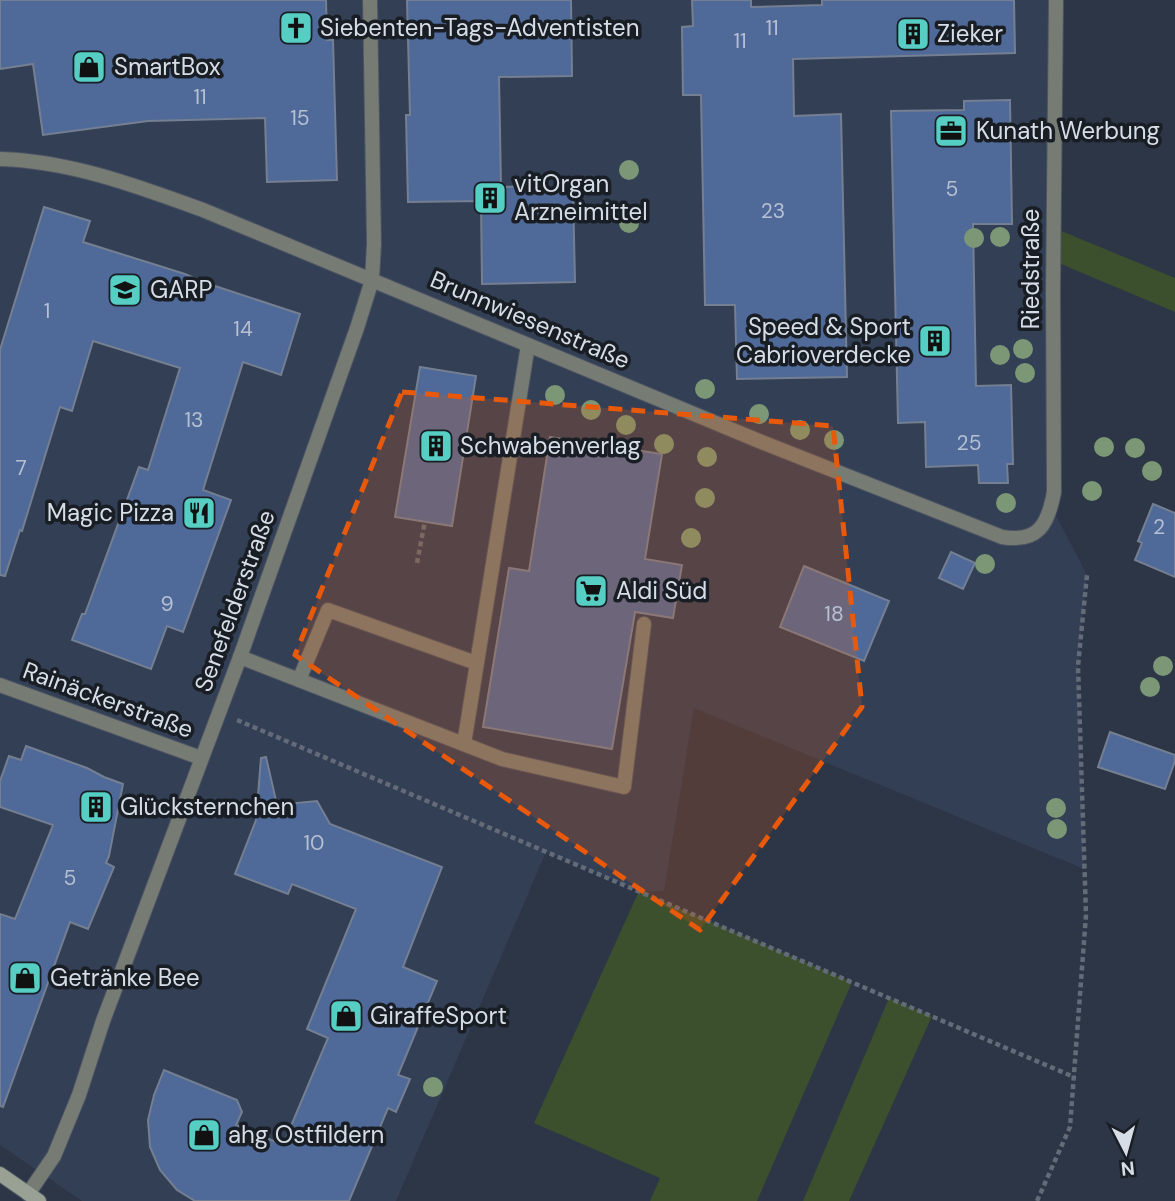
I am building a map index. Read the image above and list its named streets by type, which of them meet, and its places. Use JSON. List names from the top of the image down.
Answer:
{
  "streets": {
    "street": [
      "Riedstraße",
      "Brunnwiesenstraße",
      "Senefelderstraße",
      "Rainäckerstraße"
    ]
  },
  "crossings": [
    ["Riedstraße", "Brunnwiesenstraße"],
    ["Brunnwiesenstraße", "Senefelderstraße"],
    ["Senefelderstraße", "Rainäckerstraße"]
  ],
  "places": {
    "church": ["Siebenten-Tags-Adventisten"],
    "building": [
      "Zieker",
      "vitOrgan Arzneimittel",
      "Speed & Sport Cabrioverdecke",
      "Schwabenverlag",
      "Glücksternchen"
    ],
    "shop": [
      "SmartBox",
      "Getränke Bee",
      "GiraffeSport",
      "ahg Ostfildern"
    ],
    "office": ["Kunath Werbung"],
    "school or university": ["GARP"],
    "restaurant": ["Magic Pizza"],
    "supermarket": ["Aldi Süd"]
  },
  "house_numbers": [
    "11",
    "11",
    "11",
    "15",
    "5",
    "23",
    "1",
    "14",
    "13",
    "25",
    "7",
    "2",
    "9",
    "18",
    "10",
    "5"
  ],
  "north": "bottom"
}
